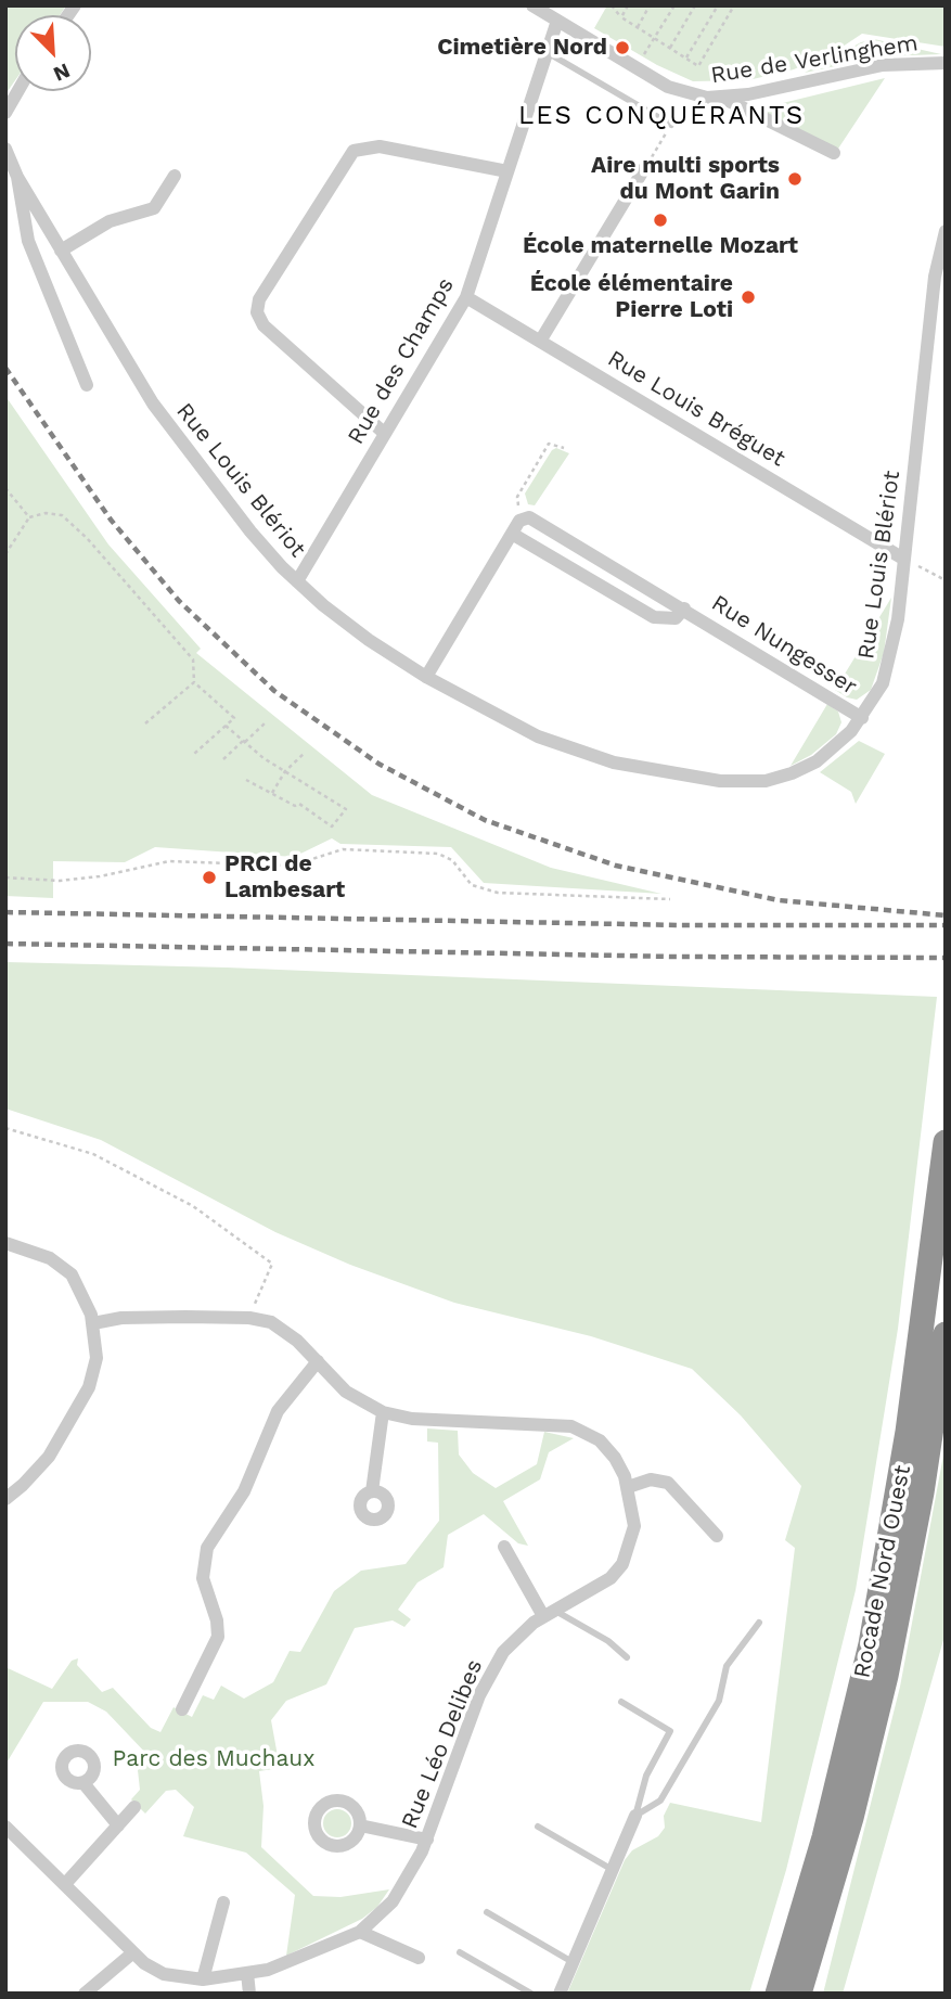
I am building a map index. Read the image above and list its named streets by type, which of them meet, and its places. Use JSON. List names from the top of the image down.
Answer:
{
  "streets": {
    "highway": ["Rocade Nord Ouest"],
    "street": [
      "Rue de Verlinghem",
      "Rue des Champs",
      "Rue Louis Bréguet",
      "Rue Louis Blériot",
      "Rue Nungesser",
      "Rue Léo Delibes"
    ]
  },
  "crossings": [
    ["Rue de Verlinghem", "Rue des Champs"],
    ["Rue des Champs", "Rue Louis Bréguet"],
    ["Rue des Champs", "Rue Louis Blériot"],
    ["Rue Louis Bréguet", "Rue Louis Blériot"],
    ["Rue Louis Blériot", "Rue Nungesser"]
  ],
  "districts": ["LES CONQUÉRANTS"],
  "parks": ["Parc des Muchaux"],
  "places": [
    "Cimetière Nord",
    "Aire multi sports du Mont Garin",
    "École maternelle Mozart",
    "École élémentaire Pierre Loti",
    "PRCI de Lambesart"
  ],
  "north": "bottom right"
}
